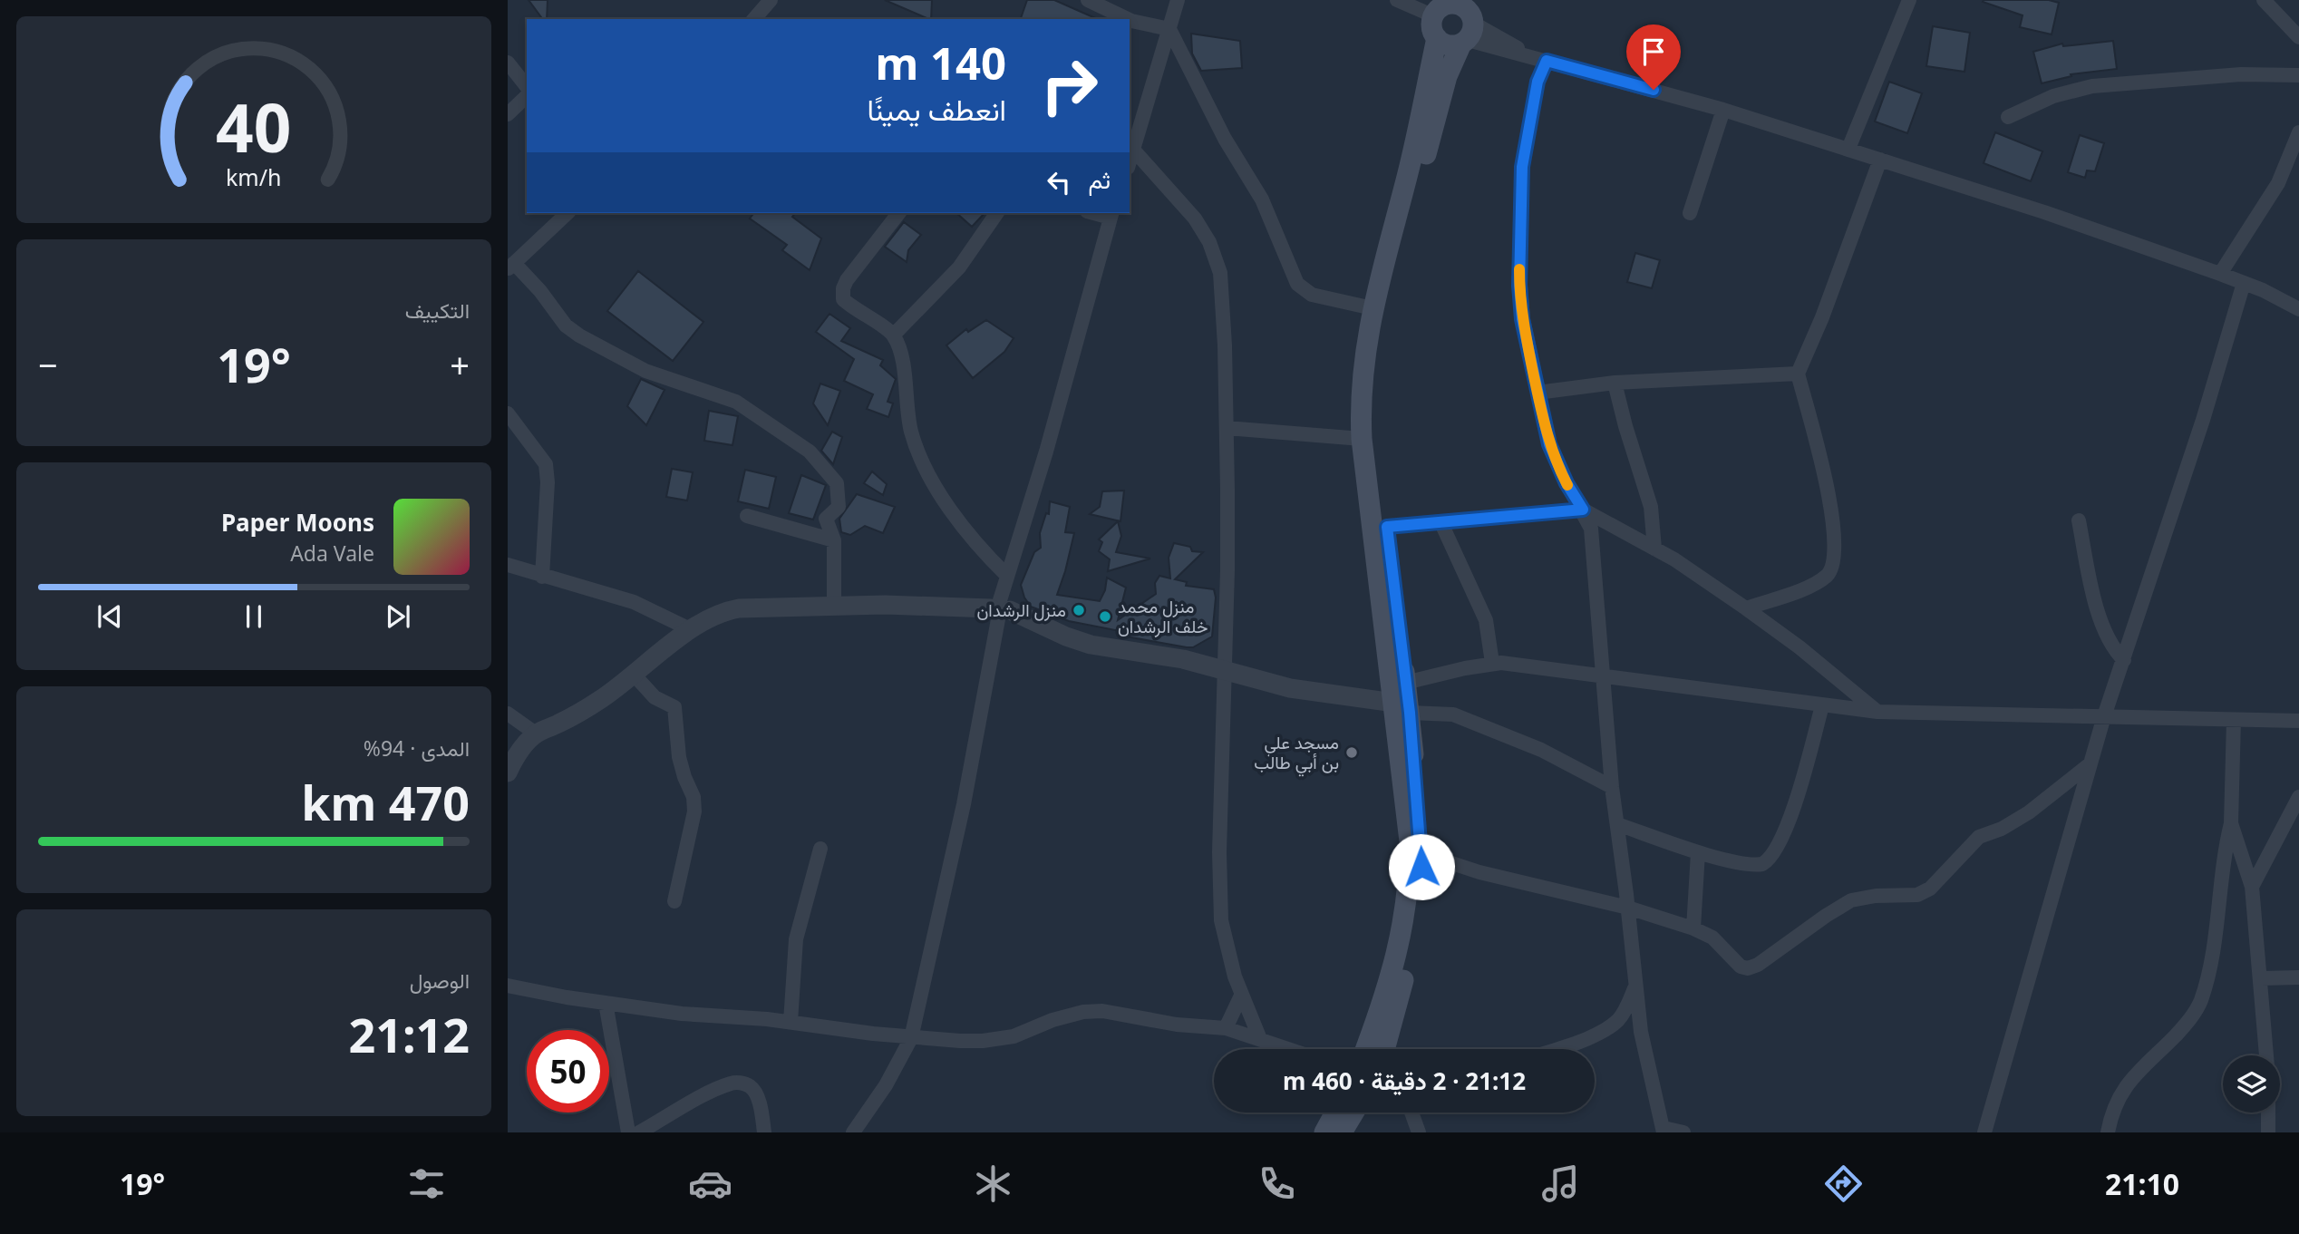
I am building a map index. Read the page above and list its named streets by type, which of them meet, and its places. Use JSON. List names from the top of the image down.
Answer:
{
  "places": ["منزل الرشدان", "منزل محمد خلف الرشدان", "مسجد علي بن أبي طالب"],
  "page": {
    "turn": ["140 m", "انعطف يمينًا"],
    "then": "ثم",
    "tile": [
      "التكييف",
      ["المدى · 94%", "470 km"],
      ["الوصول", "21:12"]
    ],
    "heat": ["−", "19°", "+"],
    "song": ["Paper Moons", "Ada Vale"],
    "limit": "50",
    "trip": "21:12 · 2 دقيقة · 460 m",
    "tabs": ["21:10", "19°"],
    "gauge": ["40", "km/h"]
  }
}
